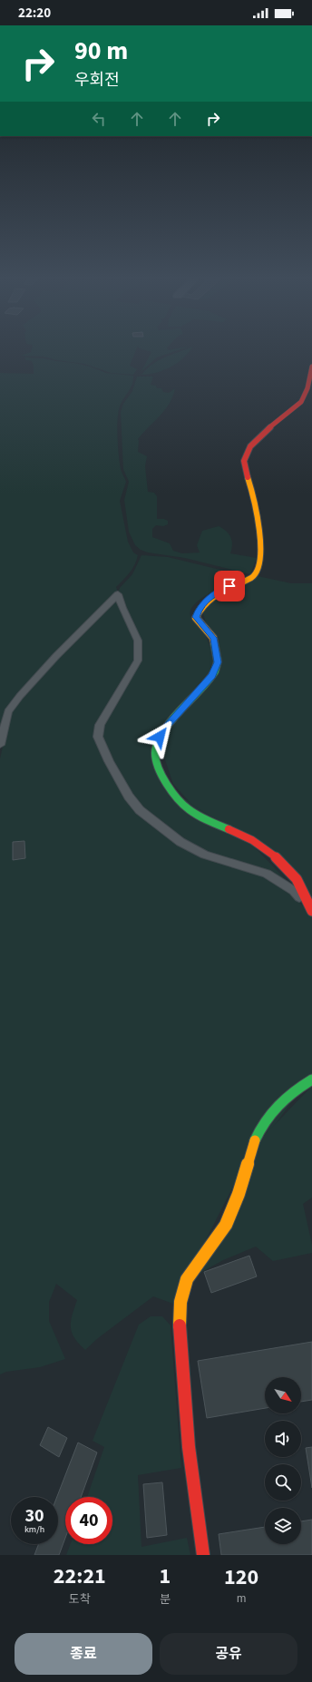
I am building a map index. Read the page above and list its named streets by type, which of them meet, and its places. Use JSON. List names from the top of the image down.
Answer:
{
  "north": "bottom right",
  "page": {
    "status": "22:20",
    "turn": ["90 m", "우회전"],
    "speed": "30 km/h",
    "limit": "40",
    "eta": [
      "22:21",
      "도착",
      "1",
      "분",
      "120",
      "m"
    ],
    "buttons": ["종료", "공유"]
  }
}
